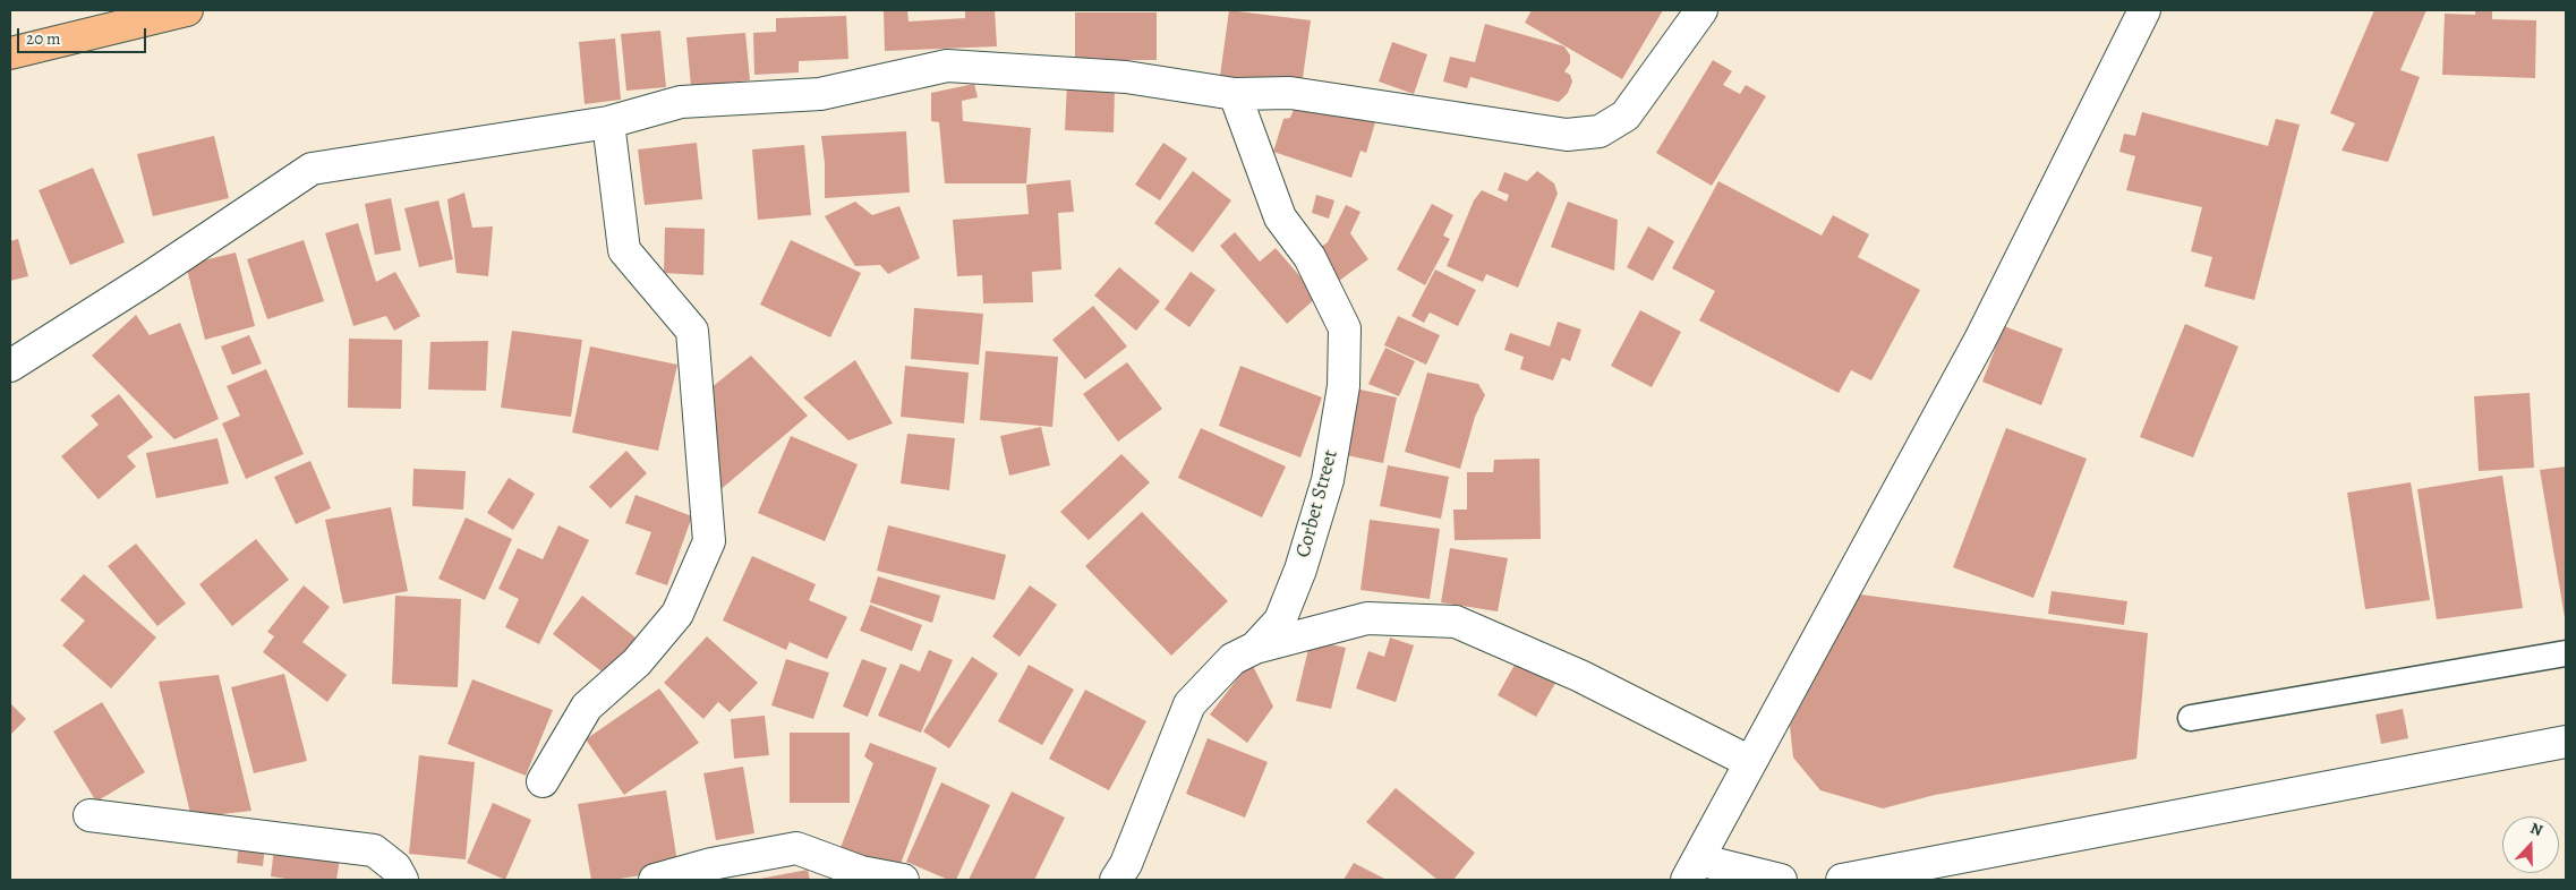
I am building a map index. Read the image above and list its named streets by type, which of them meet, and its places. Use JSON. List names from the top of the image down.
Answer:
{
  "streets": {
    "street": ["Corbet Street"]
  },
  "scale_bar": "20 m",
  "north": "top"
}
